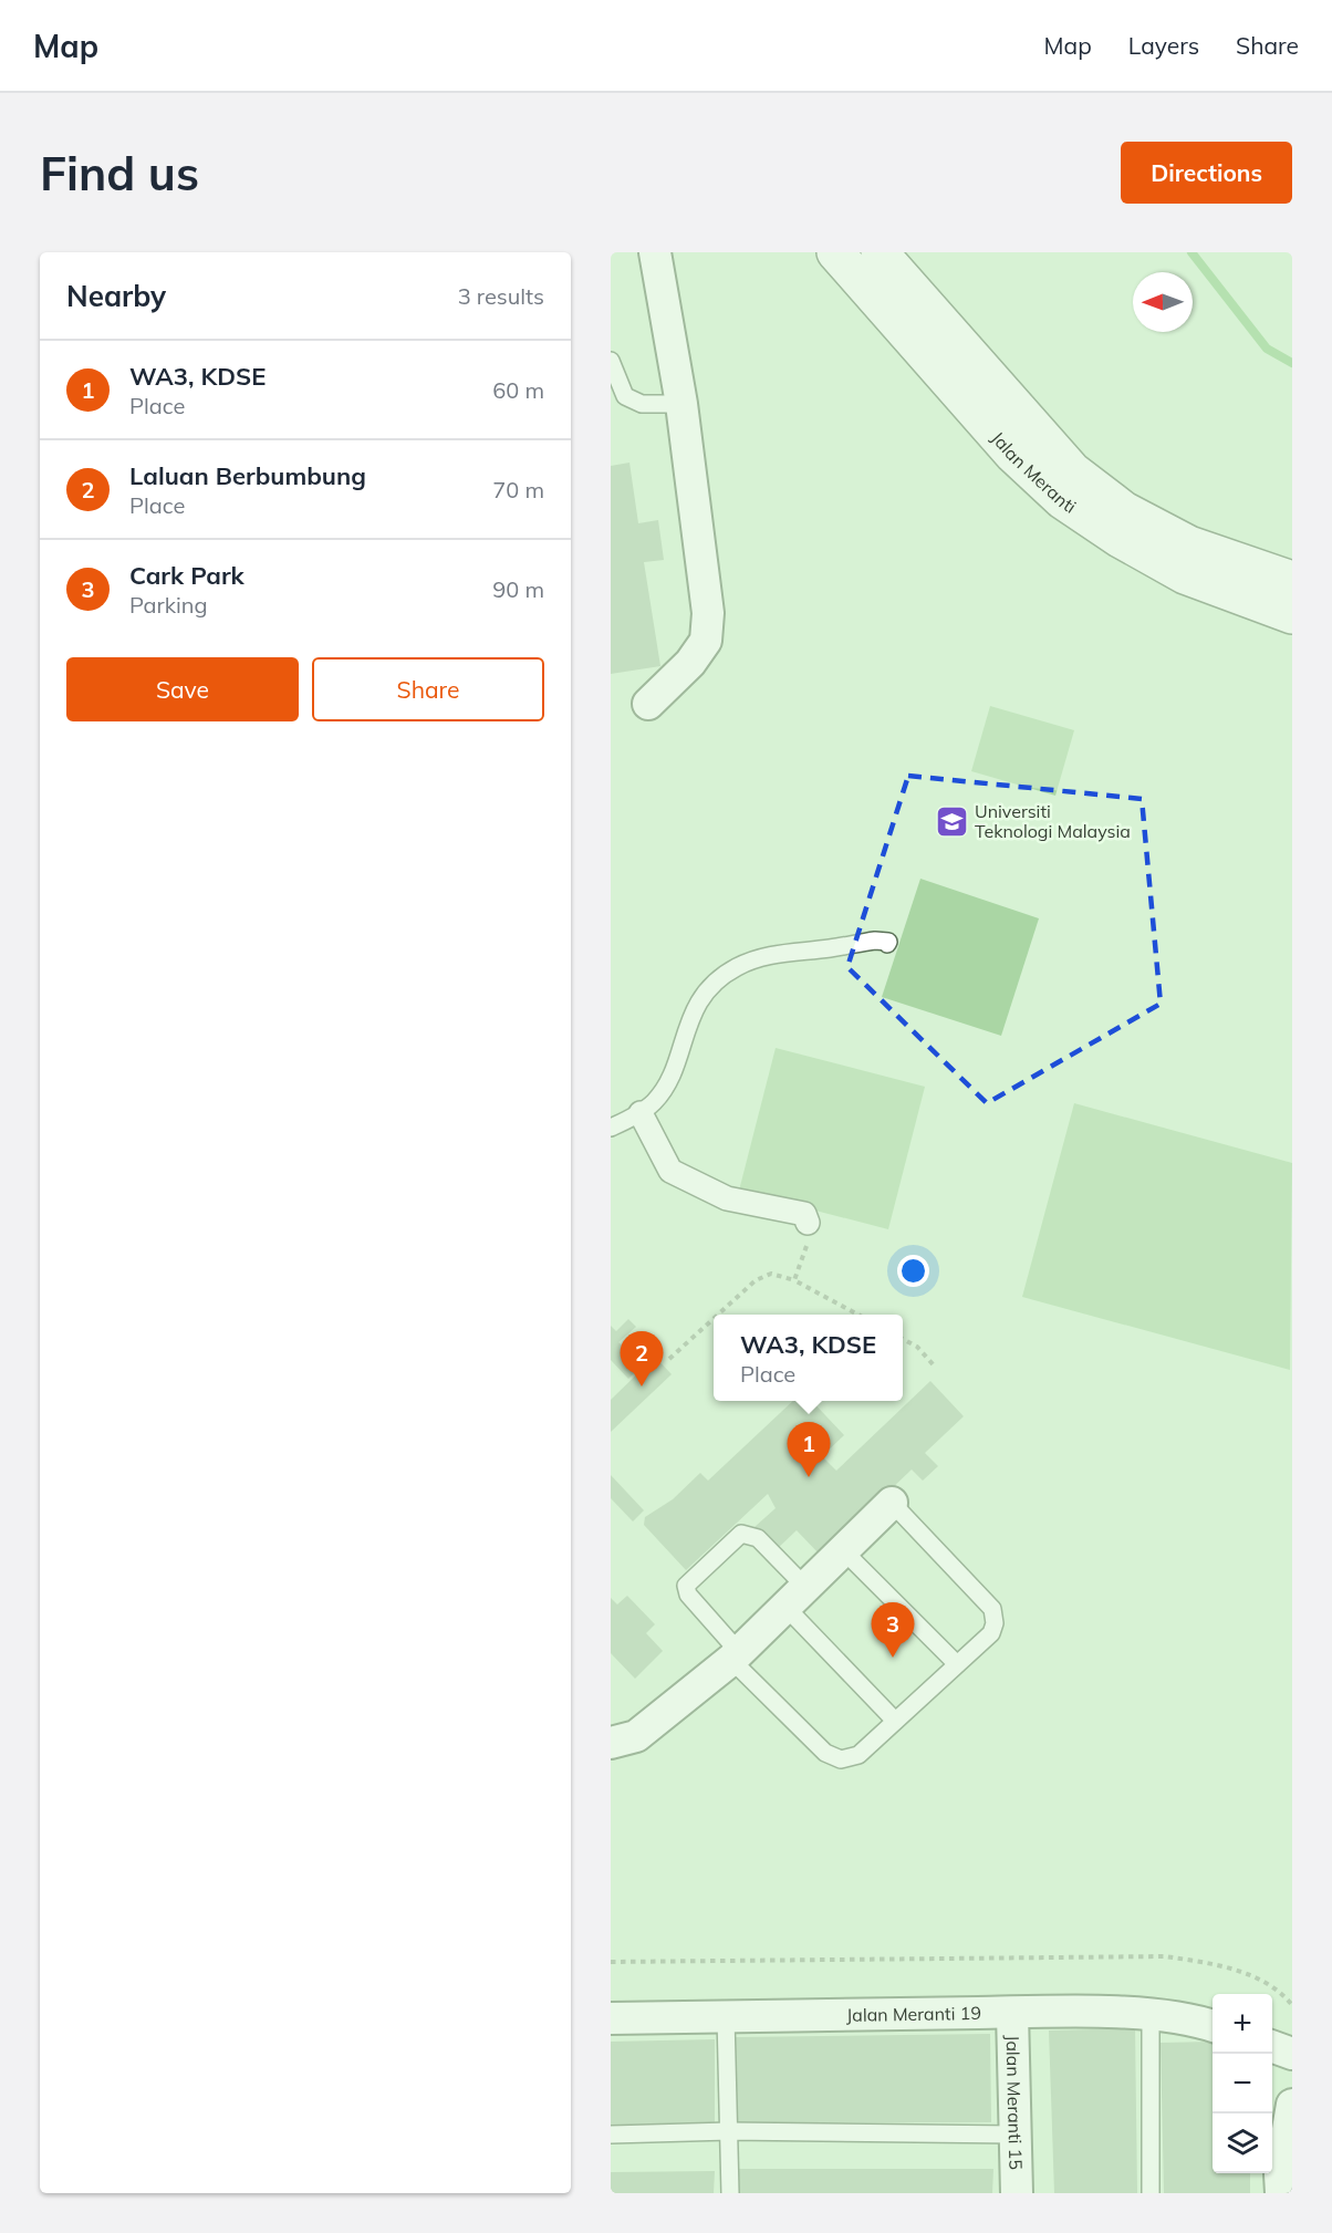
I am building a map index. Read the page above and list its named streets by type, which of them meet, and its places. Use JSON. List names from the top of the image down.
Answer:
{
  "streets": {
    "street": ["Jalan Meranti", "Jalan Meranti 19", "Jalan Meranti 15"]
  },
  "crossings": [
    ["Jalan Meranti 19", "Jalan Meranti 15"]
  ],
  "places": {
    "school or university": ["Universiti Teknologi Malaysia"]
  },
  "north": "left",
  "page": {
    "header": "Map",
    "nav": ["Map", "Layers", "Share"],
    "buttons": [
      "Directions",
      ["Save", "Share"]
    ],
    "title": "Find us",
    "heading": ["Nearby", "3 results"],
    "list": [
      {
        "mark": "1",
        "name": "WA3, KDSE",
        "note": "Place",
        "value": "60 m"
      },
      {
        "mark": "2",
        "name": "Laluan Berbumbung",
        "note": "Place",
        "value": "70 m"
      },
      {
        "mark": "3",
        "name": "Cark Park",
        "note": "Parking",
        "value": "90 m"
      }
    ],
    "popup": ["WA3, KDSE", "Place"],
    "pins": ["2", "1", "3"],
    "map_buttons": ["+", "−"]
  }
}
